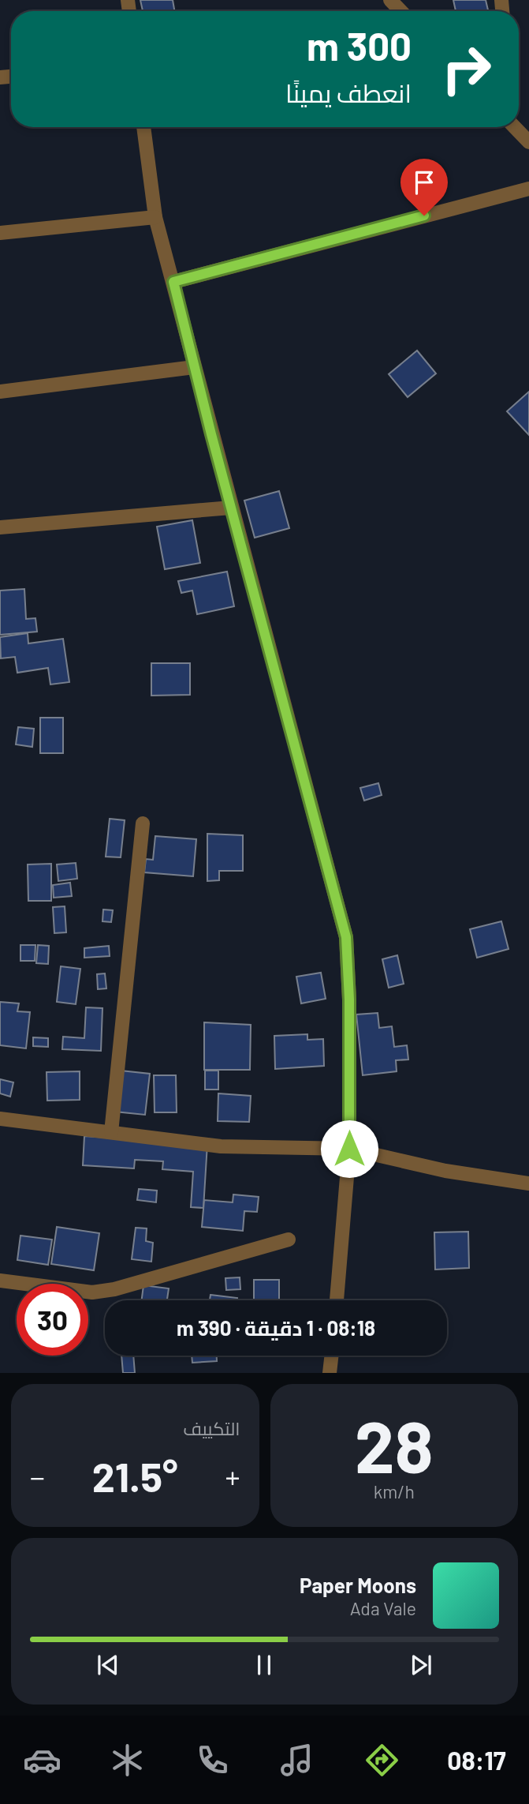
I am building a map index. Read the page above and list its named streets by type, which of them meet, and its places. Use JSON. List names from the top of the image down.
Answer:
{
  "page": {
    "turn": ["300 m", "انعطف يمينًا"],
    "limit": "30",
    "trip": "08:18 · 1 دقيقة · 390 m",
    "tile": [
      ["28", "km/h"],
      "التكييف"
    ],
    "heat": ["−", "21.5°", "+"],
    "song": ["Paper Moons", "Ada Vale"],
    "tabs": "08:17"
  }
}
